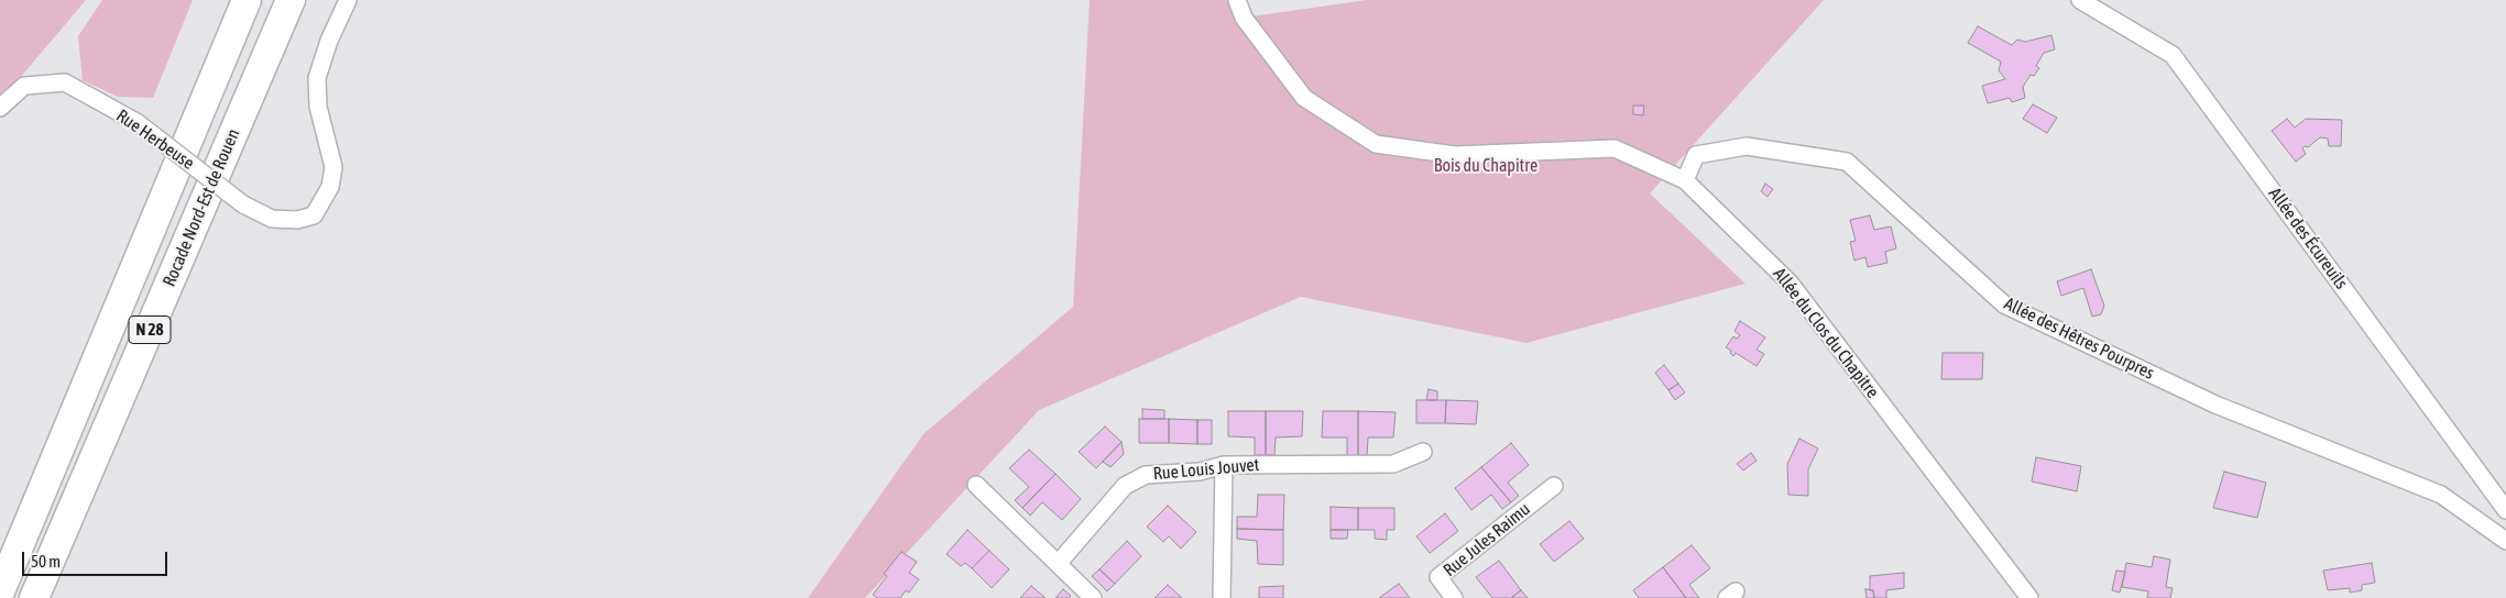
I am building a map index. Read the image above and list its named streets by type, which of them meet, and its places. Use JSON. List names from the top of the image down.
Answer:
{
  "streets": {
    "highway": ["Rocade Nord-Est de Rouen", "N 28"],
    "street": [
      "Rue Herbeuse",
      "Allée des Écureuils",
      "Allée du Clos du Chapitre",
      "Allée des Hêtres Pourpres",
      "Rue Louis Jouvet",
      "Rue Jules Raimu"
    ]
  },
  "crossings": [
    ["Allée du Clos du Chapitre", "Allée des Hêtres Pourpres"]
  ],
  "parks": ["Bois du Chapitre"],
  "scale_bar": "50 m"
}
